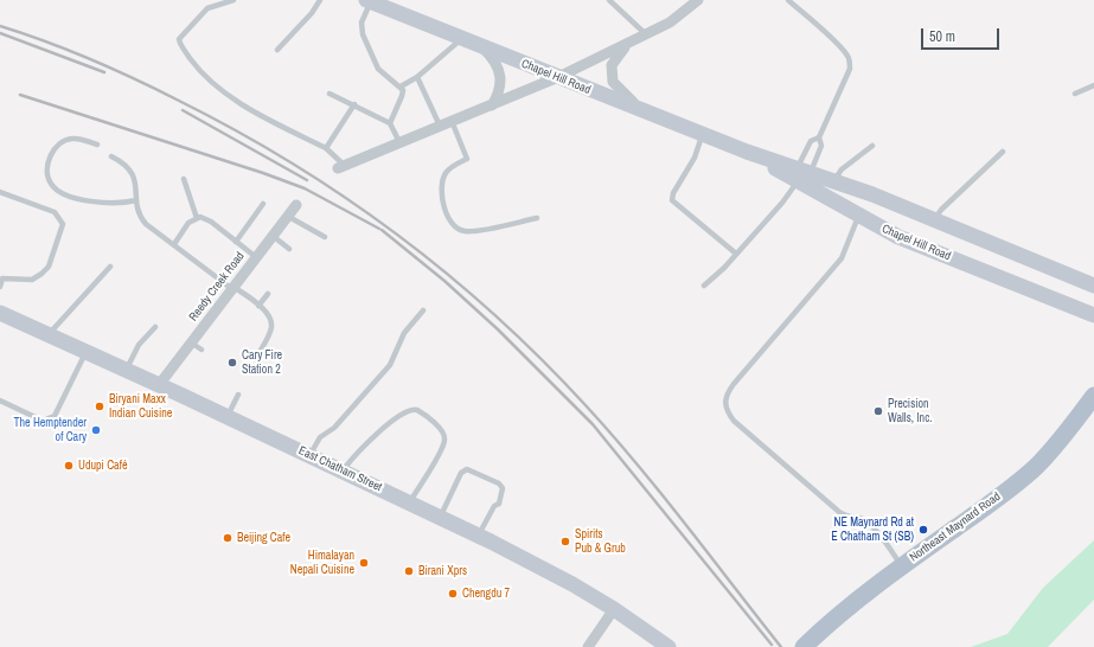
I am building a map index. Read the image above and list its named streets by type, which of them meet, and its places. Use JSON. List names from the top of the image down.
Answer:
{
  "streets": {
    "main road": ["Chapel Hill Road", "East Chatham Street", "Northeast Maynard Road"],
    "street": ["Reedy Creek Road"]
  },
  "crossings": [
    ["Reedy Creek Road", "East Chatham Street"]
  ],
  "places": [
    "Cary Fire Station 2",
    "Biryani Maxx Indian Cuisine",
    "Precision Walls, Inc.",
    "The Hemptender of Cary",
    "Udupi Café",
    "NE Maynard Rd at E Chatham St (SB)",
    "Beijing Cafe",
    "Spirits Pub & Grub",
    "Himalayan Nepali Cuisine",
    "Birani Xprs",
    "Chengdu 7"
  ],
  "scale_bar": "50 m"
}
